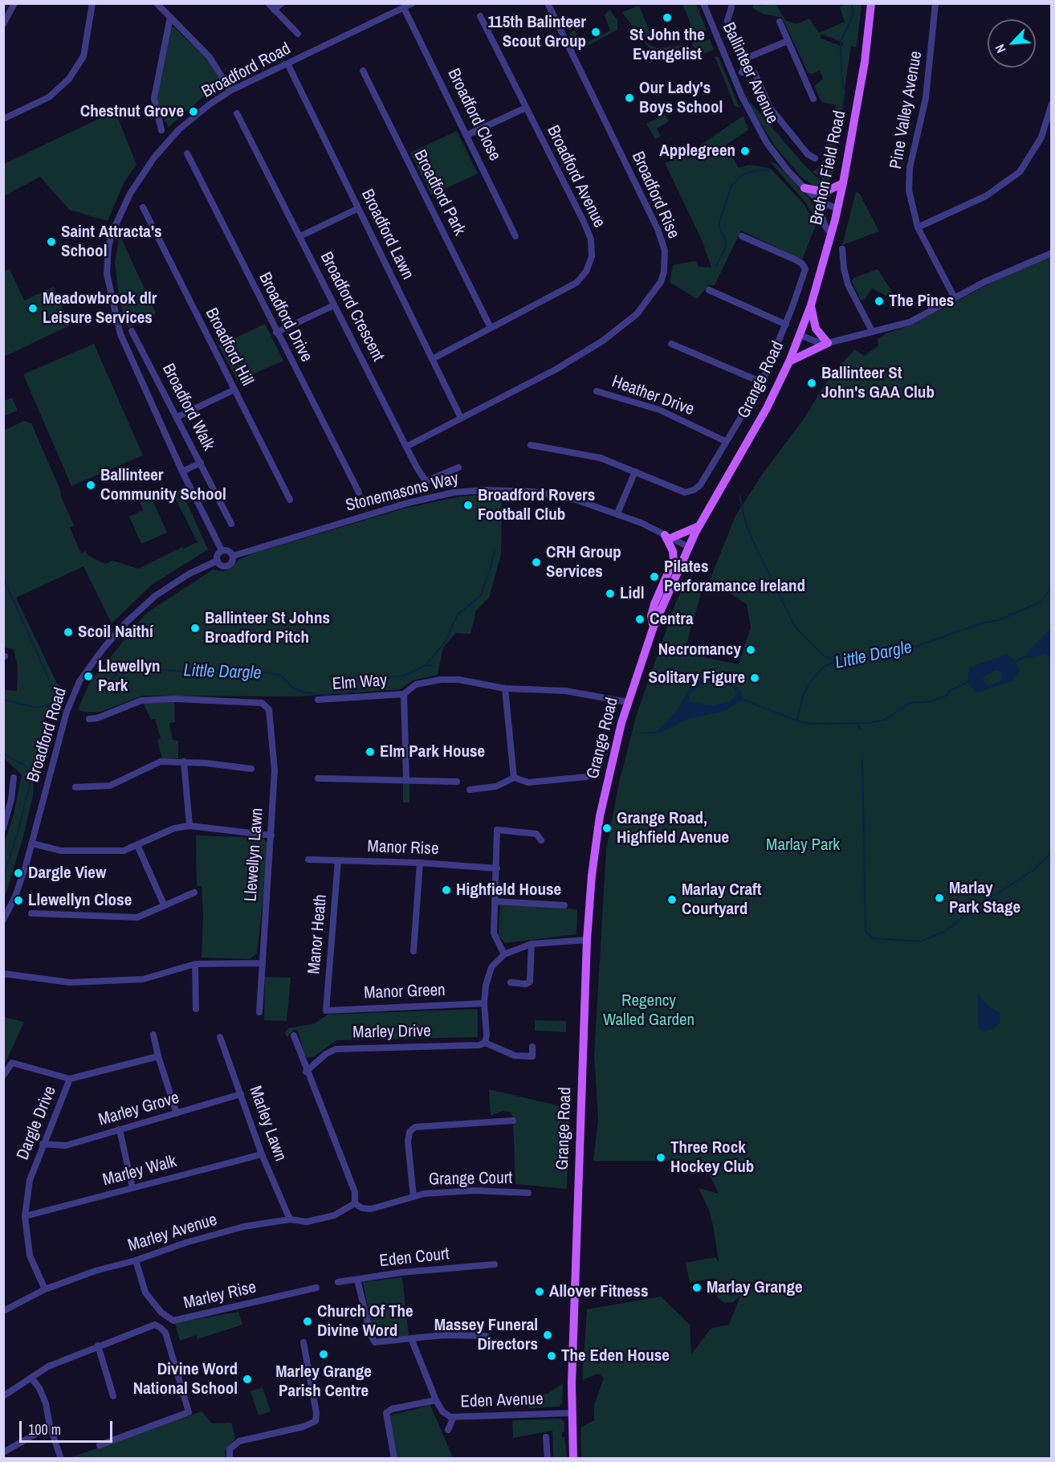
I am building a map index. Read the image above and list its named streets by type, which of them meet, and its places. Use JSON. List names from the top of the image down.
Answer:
{
  "streets": {
    "main road": ["Brehon Field Road", "Grange Road"],
    "street": [
      "Broadford Road",
      "Ballinteer Avenue",
      "Pine Valley Avenue",
      "Broadford Close",
      "Broadford Avenue",
      "Broadford Park",
      "Broadford Rise",
      "Broadford Lawn",
      "Broadford Crescent",
      "Broadford Drive",
      "Broadford Hill",
      "Heather Drive",
      "Broadford Walk",
      "Stonemasons Way",
      "Elm Way",
      "Manor Rise",
      "Llewellyn Lawn",
      "Manor Heath",
      "Manor Green",
      "Marley Drive",
      "Marley Grove",
      "Dargle Drive",
      "Marley Lawn",
      "Marley Walk",
      "Grange Court",
      "Marley Avenue",
      "Eden Court",
      "Marley Rise",
      "Eden Avenue"
    ]
  },
  "crossings": [
    ["Broadford Road", "Broadford Close"],
    ["Broadford Road", "Broadford Lawn"],
    ["Broadford Road", "Stonemasons Way"],
    ["Ballinteer Avenue", "Brehon Field Road"],
    ["Pine Valley Avenue", "Grange Road"],
    ["Brehon Field Road", "Grange Road"],
    ["Broadford Avenue", "Broadford Park"],
    ["Broadford Avenue", "Broadford Lawn"],
    ["Broadford Rise", "Broadford Lawn"],
    ["Broadford Rise", "Broadford Crescent"],
    ["Grange Road", "Stonemasons Way"],
    ["Grange Road", "Eden Avenue"],
    ["Manor Rise", "Manor Heath"],
    ["Manor Heath", "Manor Green"],
    ["Marley Grove", "Dargle Drive"],
    ["Marley Grove", "Marley Lawn"],
    ["Dargle Drive", "Marley Walk"],
    ["Dargle Drive", "Marley Avenue"],
    ["Marley Lawn", "Marley Walk"],
    ["Marley Lawn", "Marley Avenue"],
    ["Grange Court", "Marley Avenue"],
    ["Marley Avenue", "Marley Rise"]
  ],
  "water": ["Little Dargle"],
  "parks": ["Marlay Park", "Regency Walled Garden"],
  "places": [
    "St John the Evangelist",
    "115th Balinteer Scout Group",
    "Our Lady's Boys School",
    "Chestnut Grove",
    "Applegreen",
    "Saint Attracta's School",
    "The Pines",
    "Meadowbrook dlr Leisure Services",
    "Ballinteer St John's GAA Club",
    "Ballinteer Community School",
    "Broadford Rovers Football Club",
    "CRH Group Services",
    "Pilates Perforamance Ireland",
    "Lidl",
    "Centra",
    "Ballinteer St Johns Broadford Pitch",
    "Scoil Naithí",
    "Necromancy",
    "Llewellyn Park",
    "Solitary Figure",
    "Elm Park House",
    "Grange Road, Highfield Avenue",
    "Dargle View",
    "Highfield House",
    "Marlay Park Stage",
    "Marlay Craft Courtyard",
    "Llewellyn Close",
    "Three Rock Hockey Club",
    "Marlay Grange",
    "Allover Fitness",
    "Church Of The Divine Word",
    "Massey Funeral Directors",
    "Marley Grange Parish Centre",
    "The Eden House",
    "Divine Word National School"
  ],
  "scale_bar": "100 m",
  "north": "bottom left"
}
